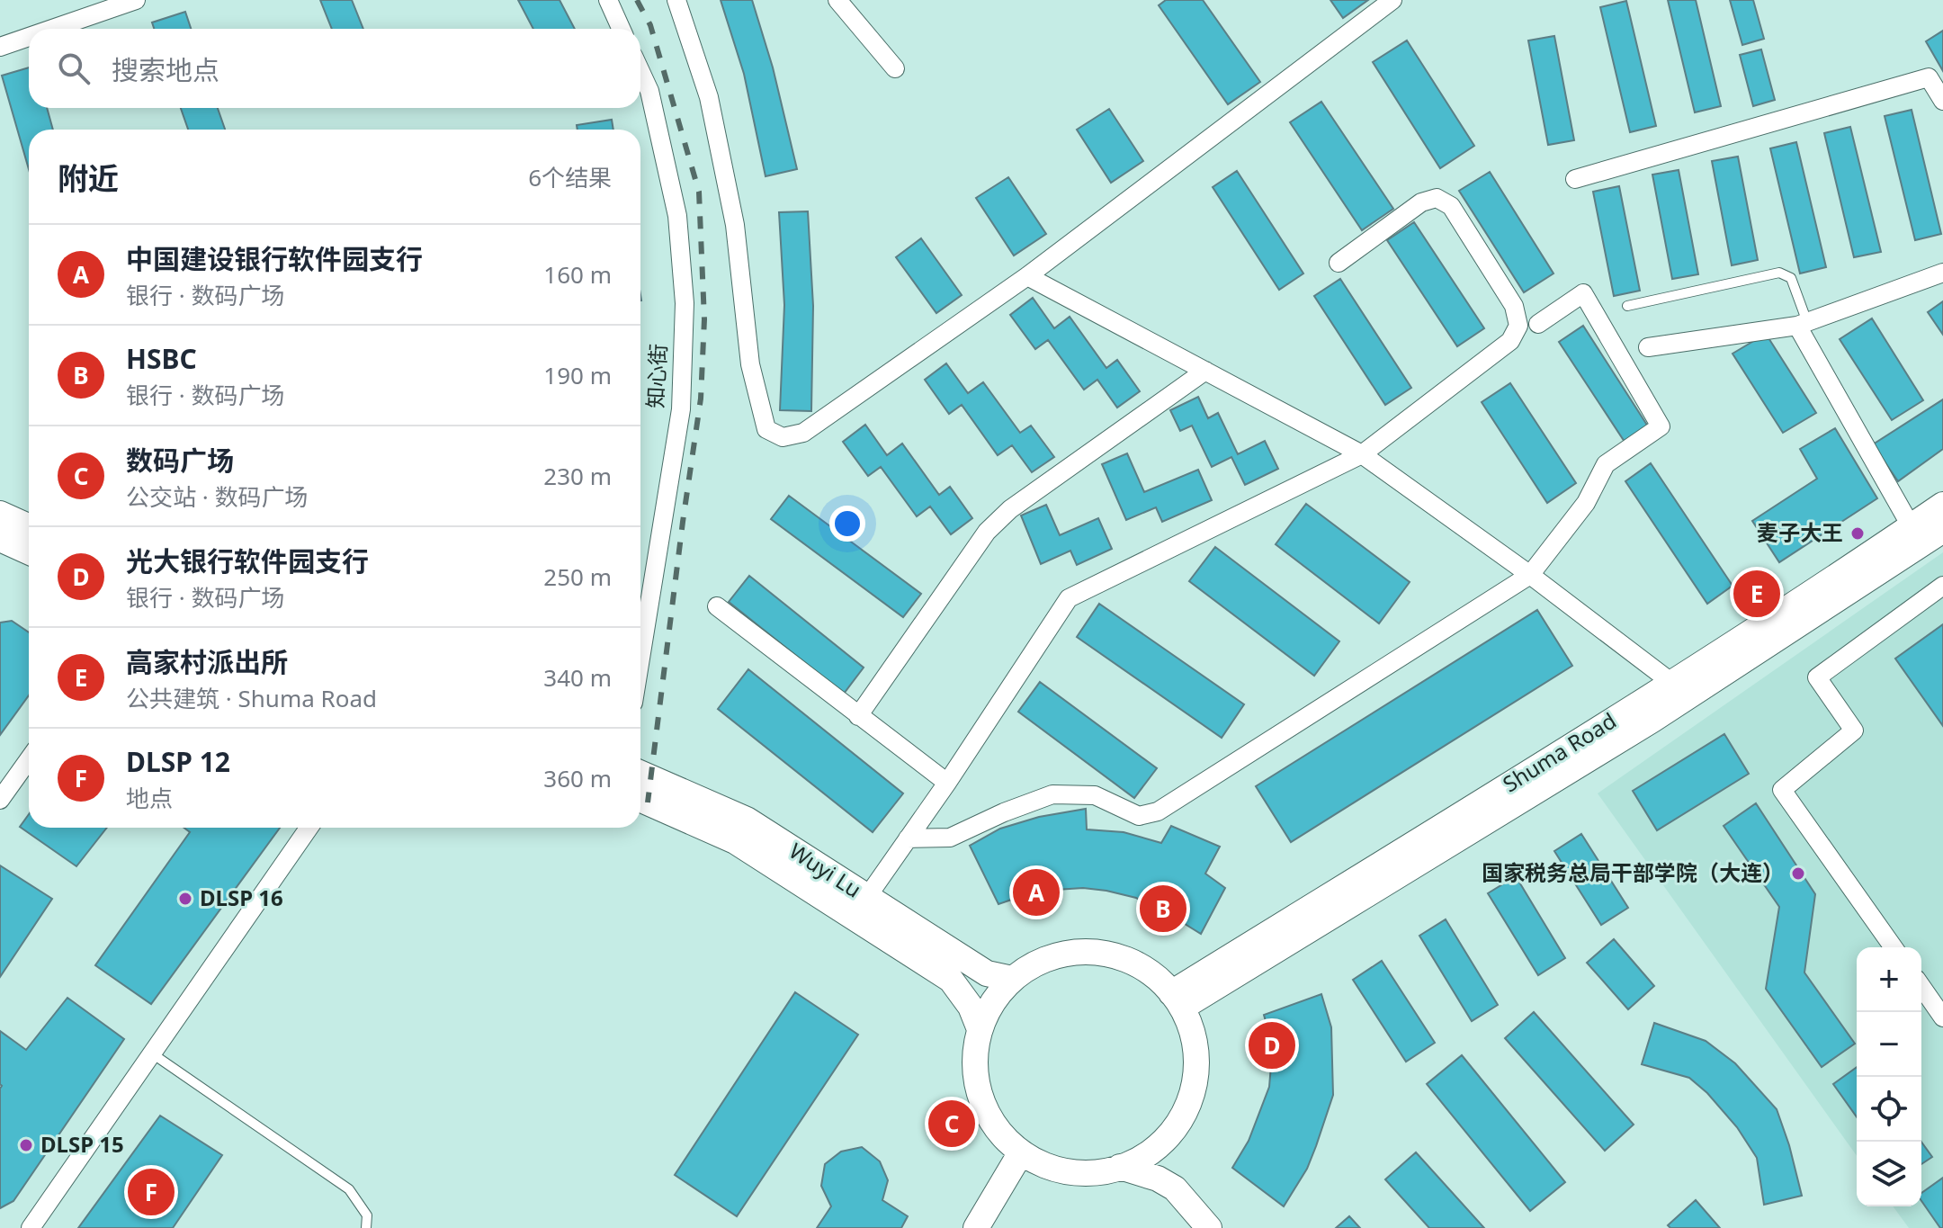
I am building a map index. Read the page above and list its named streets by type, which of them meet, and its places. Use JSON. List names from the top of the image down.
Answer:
{
  "streets": {
    "main road": ["Shuma Road", "Wuyi Lu"],
    "street": ["知心街"]
  },
  "crossings": [
    ["Shuma Road", "Wuyi Lu"]
  ],
  "places": [
    "麦子大王",
    "国家税务总局干部学院（大连）",
    "DLSP 16",
    "DLSP 15"
  ],
  "page": {
    "search": "搜索地点",
    "heading": ["附近", "6个结果"],
    "list": [
      {
        "mark": "A",
        "name": "中国建设银行软件园支行",
        "note": "银行 · 数码广场",
        "value": "160 m"
      },
      {
        "mark": "B",
        "name": "HSBC",
        "note": "银行 · 数码广场",
        "value": "190 m"
      },
      {
        "mark": "C",
        "name": "数码广场",
        "note": "公交站 · 数码广场",
        "value": "230 m"
      },
      {
        "mark": "D",
        "name": "光大银行软件园支行",
        "note": "银行 · 数码广场",
        "value": "250 m"
      },
      {
        "mark": "E",
        "name": "高家村派出所",
        "note": "公共建筑 · Shuma Road",
        "value": "340 m"
      },
      {
        "mark": "F",
        "name": "DLSP 12",
        "note": "地点",
        "value": "360 m"
      }
    ],
    "pins": [
      "E",
      "A",
      "B",
      "D",
      "C",
      "F"
    ],
    "map_buttons": ["+", "−"]
  }
}
